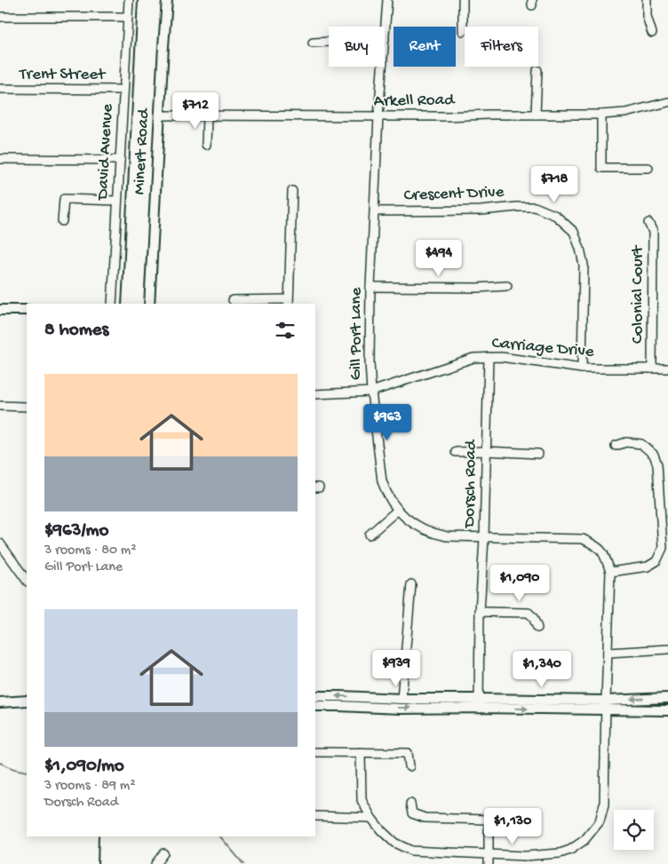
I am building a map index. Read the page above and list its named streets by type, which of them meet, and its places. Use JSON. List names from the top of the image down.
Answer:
{
  "streets": {
    "street": [
      "Trent Street",
      "Arkell Road",
      "David Avenue",
      "Minert Road",
      "Crescent Drive",
      "Colonial Court",
      "Gill Port Lane",
      "Carriage Drive",
      "Dorsch Road"
    ]
  },
  "crossings": [
    ["Trent Street", "David Avenue"],
    ["Arkell Road", "Minert Road"],
    ["Arkell Road", "Gill Port Lane"],
    ["Crescent Drive", "Gill Port Lane"],
    ["Crescent Drive", "Carriage Drive"],
    ["Colonial Court", "Carriage Drive"],
    ["Gill Port Lane", "Carriage Drive"],
    ["Gill Port Lane", "Dorsch Road"],
    ["Carriage Drive", "Dorsch Road"]
  ],
  "page": {
    "chip": ["Buy", "Rent", "Filters"],
    "price": [
      "$712",
      "$718",
      "$494",
      "$963",
      "$1,090",
      "$939",
      "$1,340",
      "$1,130"
    ],
    "heading": "8 homes",
    "list": [
      {
        "name": "$963/mo",
        "note": "3 rooms · 80 m² · Gill Port Lane"
      },
      {
        "name": "$1,090/mo",
        "note": "3 rooms · 89 m² · Dorsch Road"
      }
    ]
  }
}
